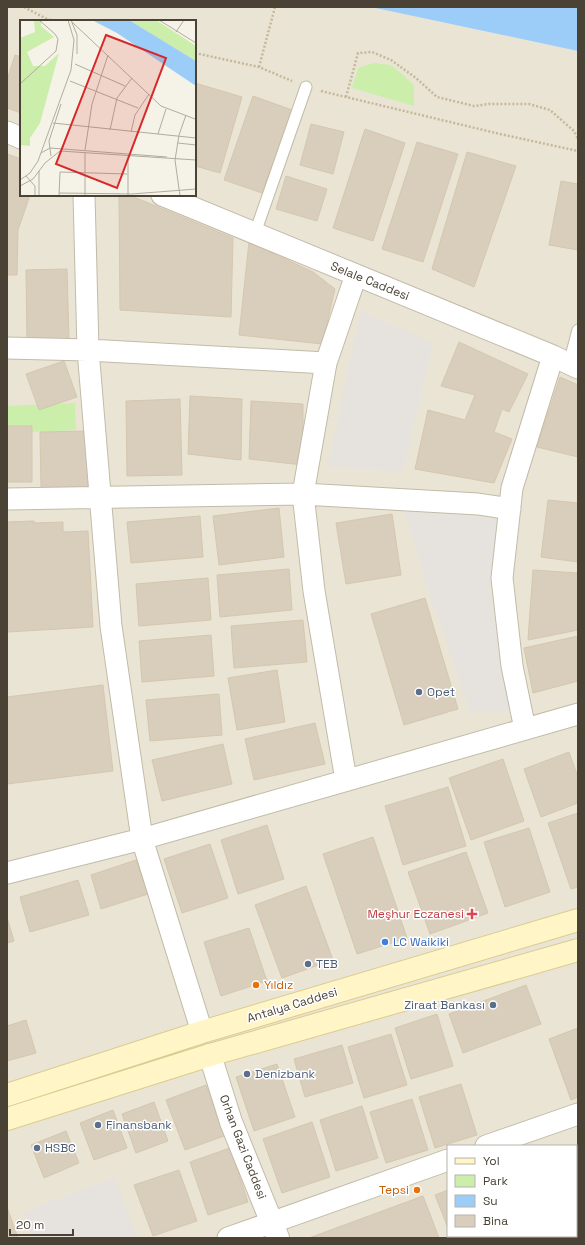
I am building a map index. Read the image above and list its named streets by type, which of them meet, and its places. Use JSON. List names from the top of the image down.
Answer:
{
  "streets": {
    "main road": ["Antalya Caddesi"],
    "street": ["Selale Caddesi", "Orhan Gazi Caddesi"]
  },
  "crossings": [
    ["Antalya Caddesi", "Orhan Gazi Caddesi"]
  ],
  "places": {
    "other": [
      "Opet",
      "LC Waikiki",
      "TEB",
      "Yıldız",
      "Ziraat Bankası",
      "Denizbank",
      "Finansbank",
      "HSBC",
      "Tepsi"
    ],
    "health": ["Meşhur Eczanesi"]
  },
  "legend": [
    "Yol",
    "Park",
    "Su",
    "Bina"
  ],
  "scale_bar": "20 m"
}
